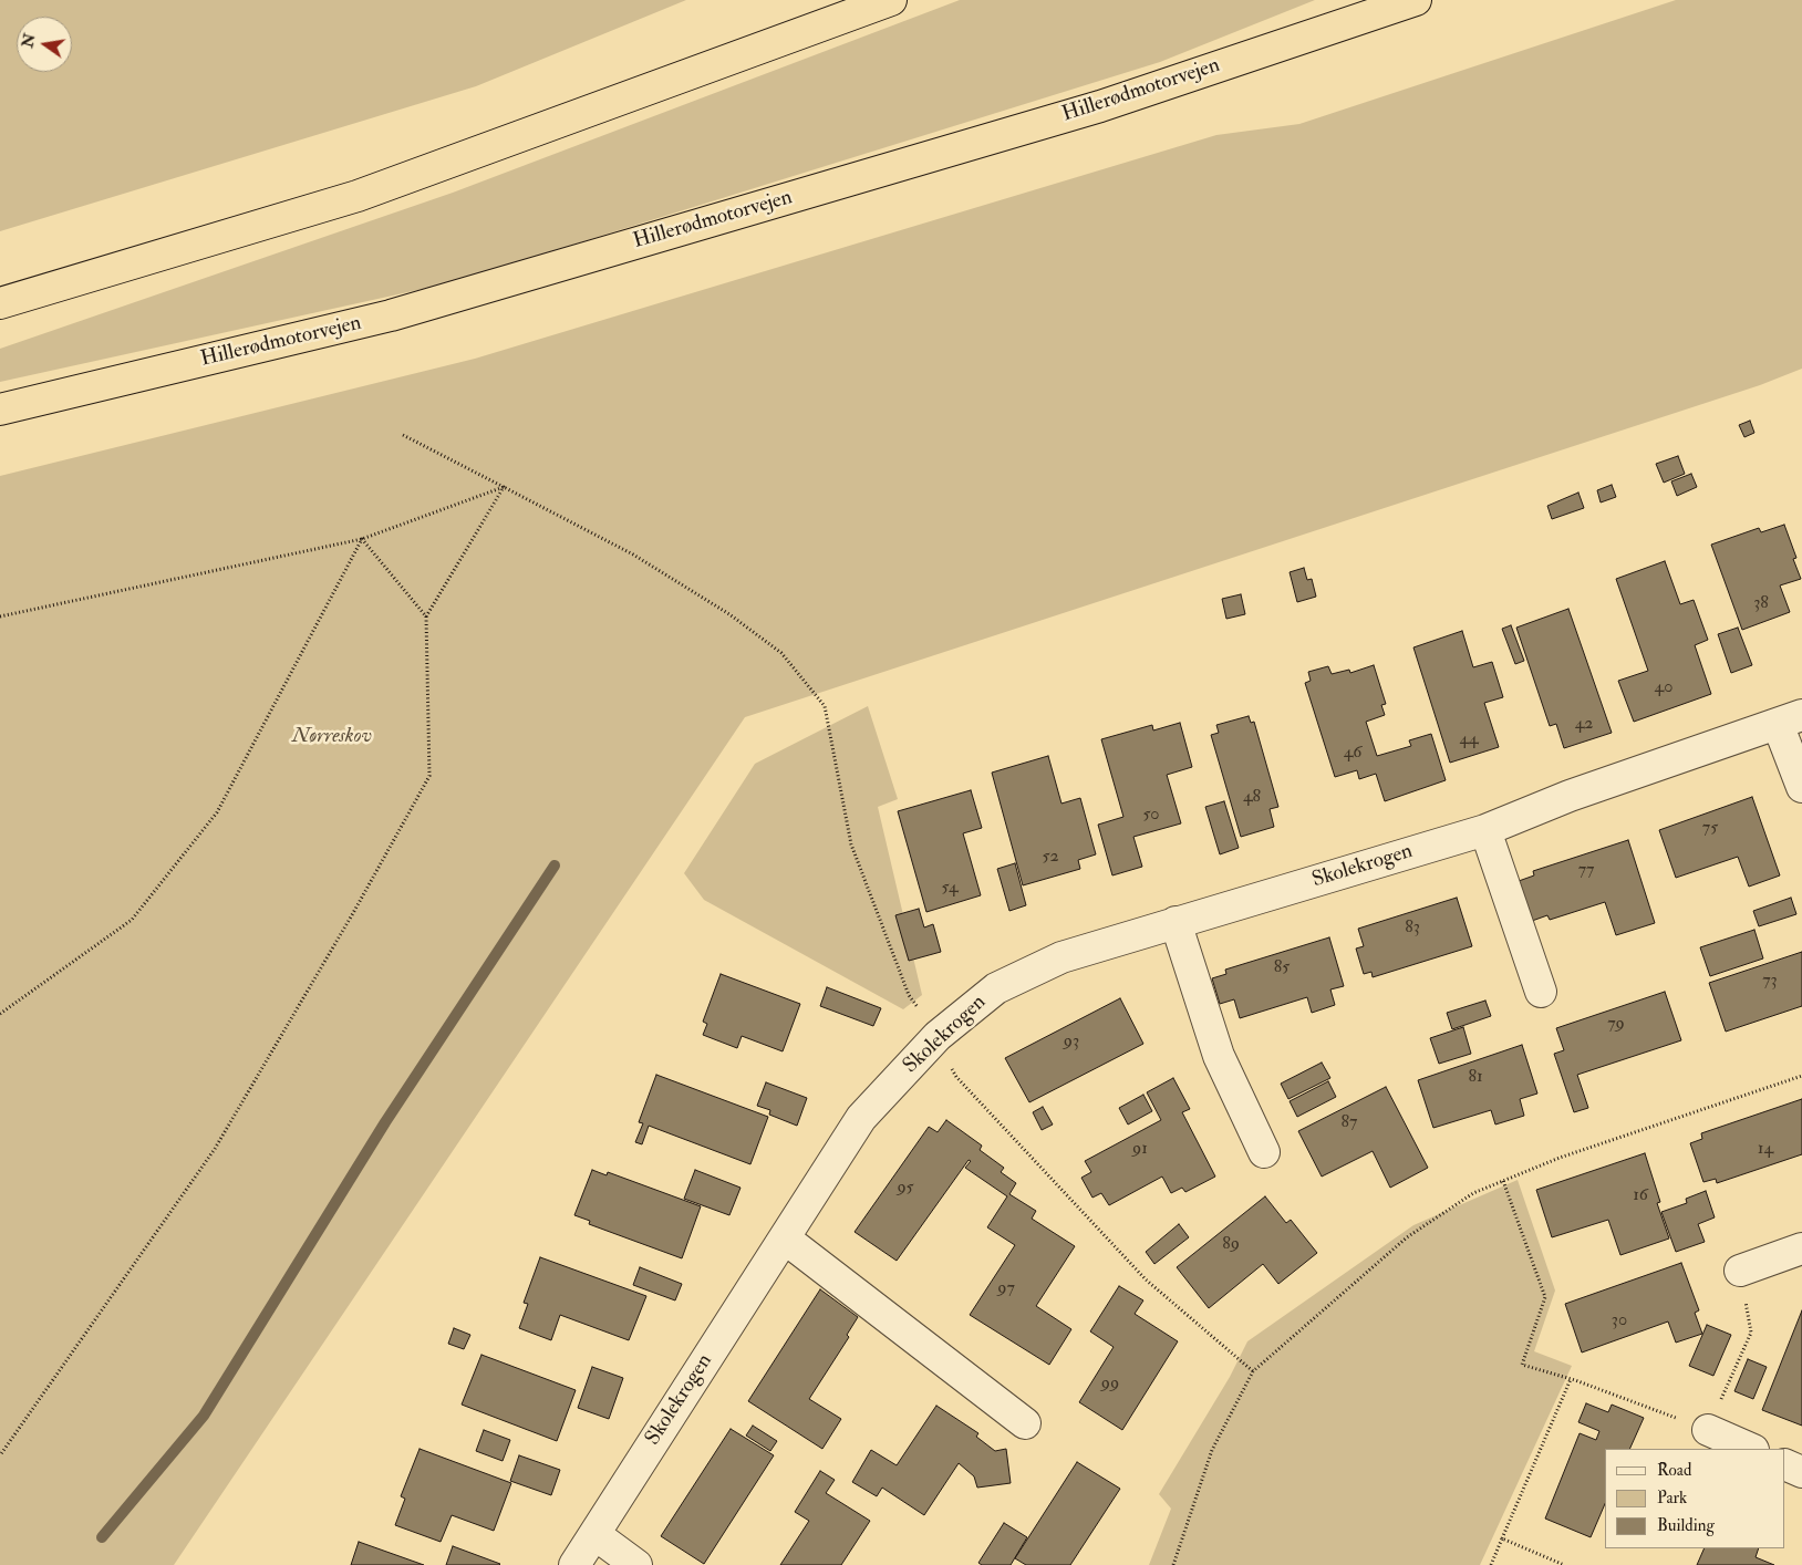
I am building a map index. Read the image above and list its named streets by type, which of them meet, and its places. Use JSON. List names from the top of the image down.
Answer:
{
  "streets": {
    "highway": ["Hillerødmotorvejen"],
    "street": ["Skolekrogen"]
  },
  "parks": ["Nørreskov"],
  "house_numbers": [
    "38",
    "40",
    "42",
    "44",
    "46",
    "48",
    "50",
    "75",
    "52",
    "77",
    "54",
    "83",
    "85",
    "73",
    "79",
    "93",
    "81",
    "87",
    "91",
    "14",
    "95",
    "16",
    "89",
    "97",
    "30",
    "99"
  ],
  "legend": ["Road", "Park", "Building"],
  "north": "left"
}
